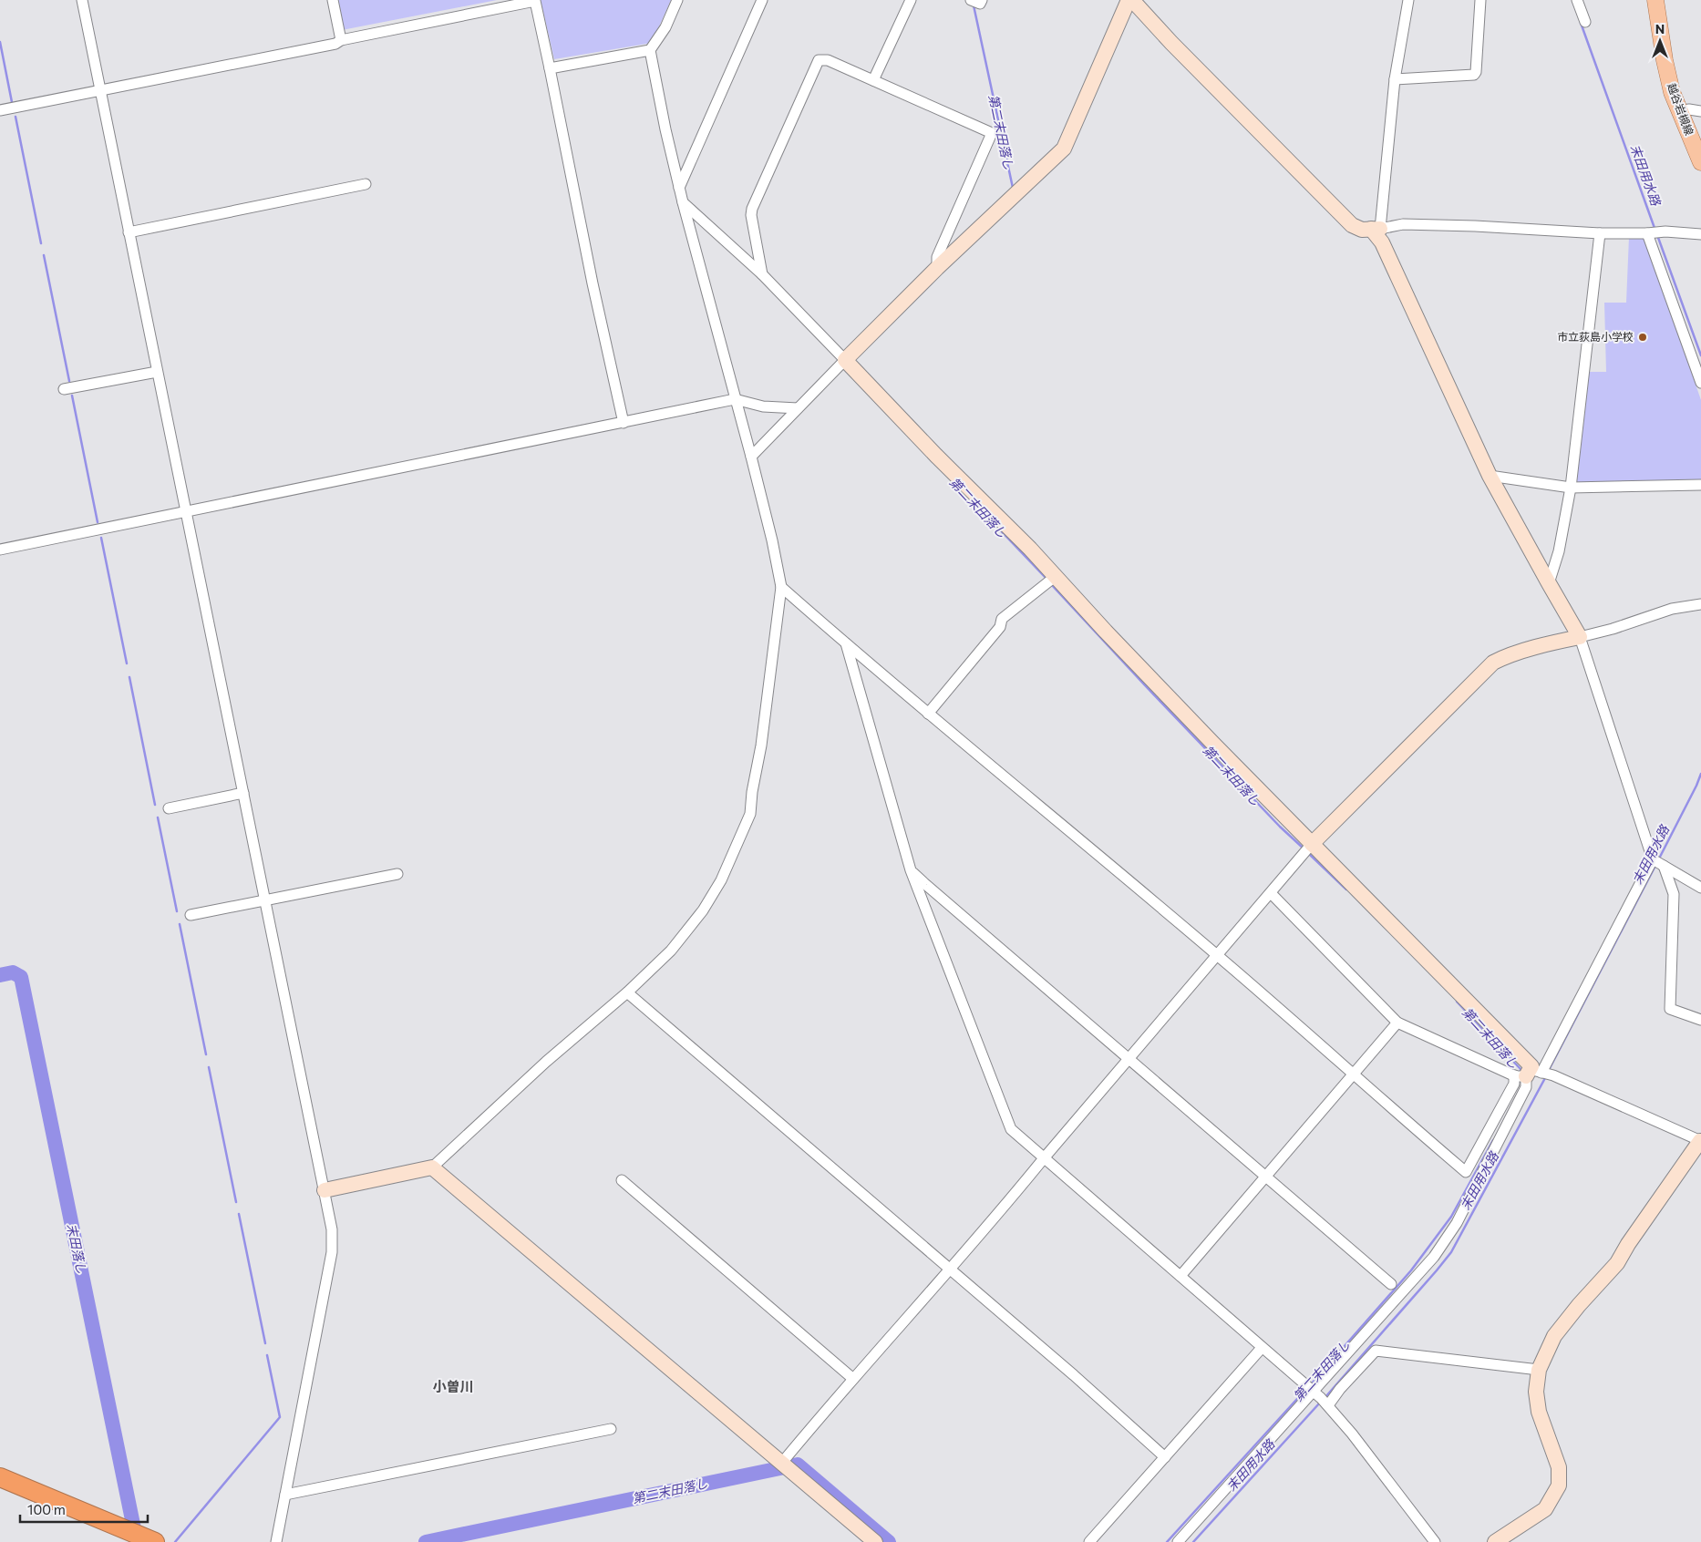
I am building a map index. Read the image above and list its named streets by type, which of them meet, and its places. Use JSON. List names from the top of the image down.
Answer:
{
  "streets": {
    "main road": ["越谷岩槻線"]
  },
  "districts": ["小曽川"],
  "water": ["第二末田落し", "末田用水路", "末田落し"],
  "places": ["市立荻島小学校"],
  "scale_bar": "100 m",
  "north": "top"
}
